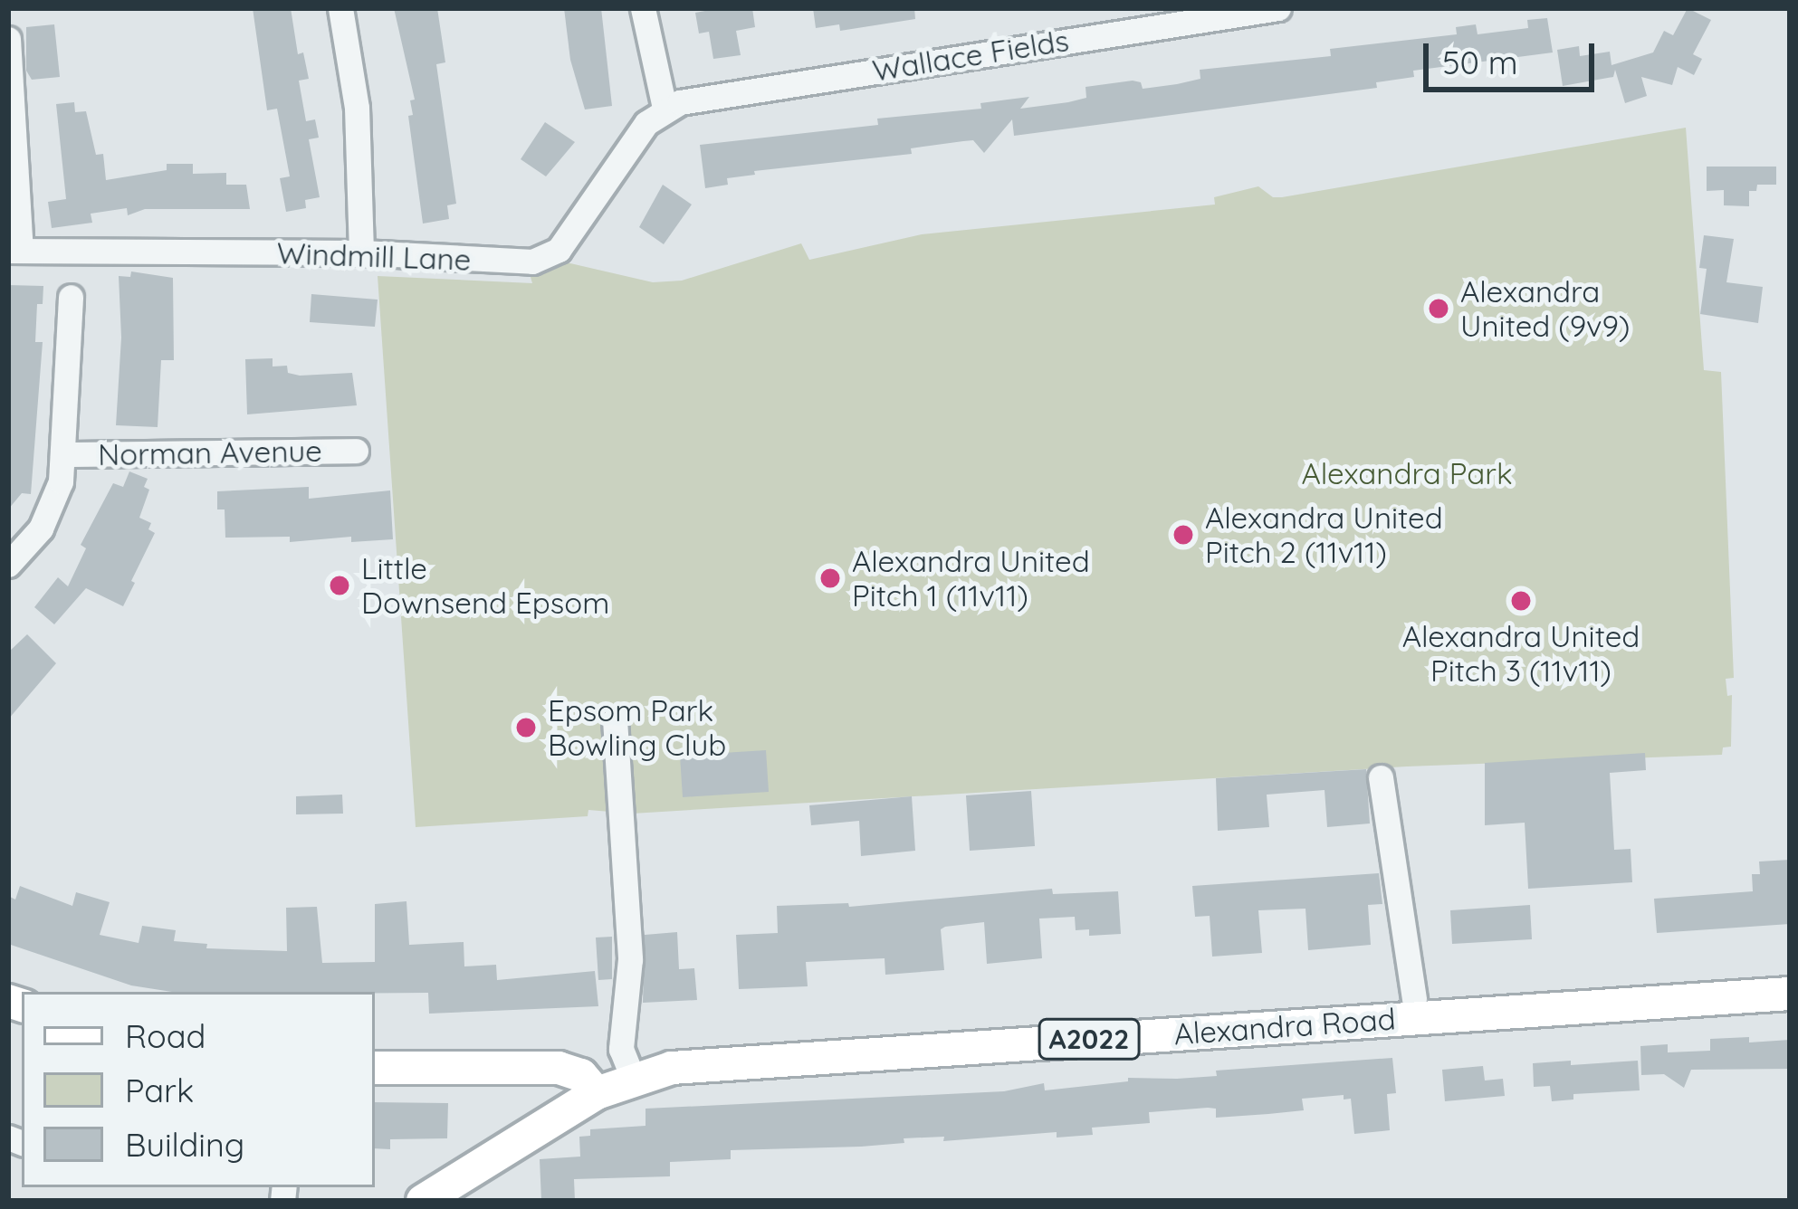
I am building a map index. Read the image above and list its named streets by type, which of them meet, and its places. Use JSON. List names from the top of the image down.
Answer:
{
  "streets": {
    "main road": ["Alexandra Road", "A2022"],
    "street": ["Wallace Fields", "Windmill Lane", "Norman Avenue"]
  },
  "crossings": [
    ["Wallace Fields", "Windmill Lane"]
  ],
  "parks": ["Alexandra Park"],
  "places": [
    "Alexandra United (9v9)",
    "Alexandra United Pitch 2 (11v11)",
    "Alexandra United Pitch 1 (11v11)",
    "Little Downsend Epsom",
    "Alexandra United Pitch 3 (11v11)",
    "Epsom Park Bowling Club"
  ],
  "legend": ["Road", "Park", "Building"],
  "scale_bar": "50 m"
}
